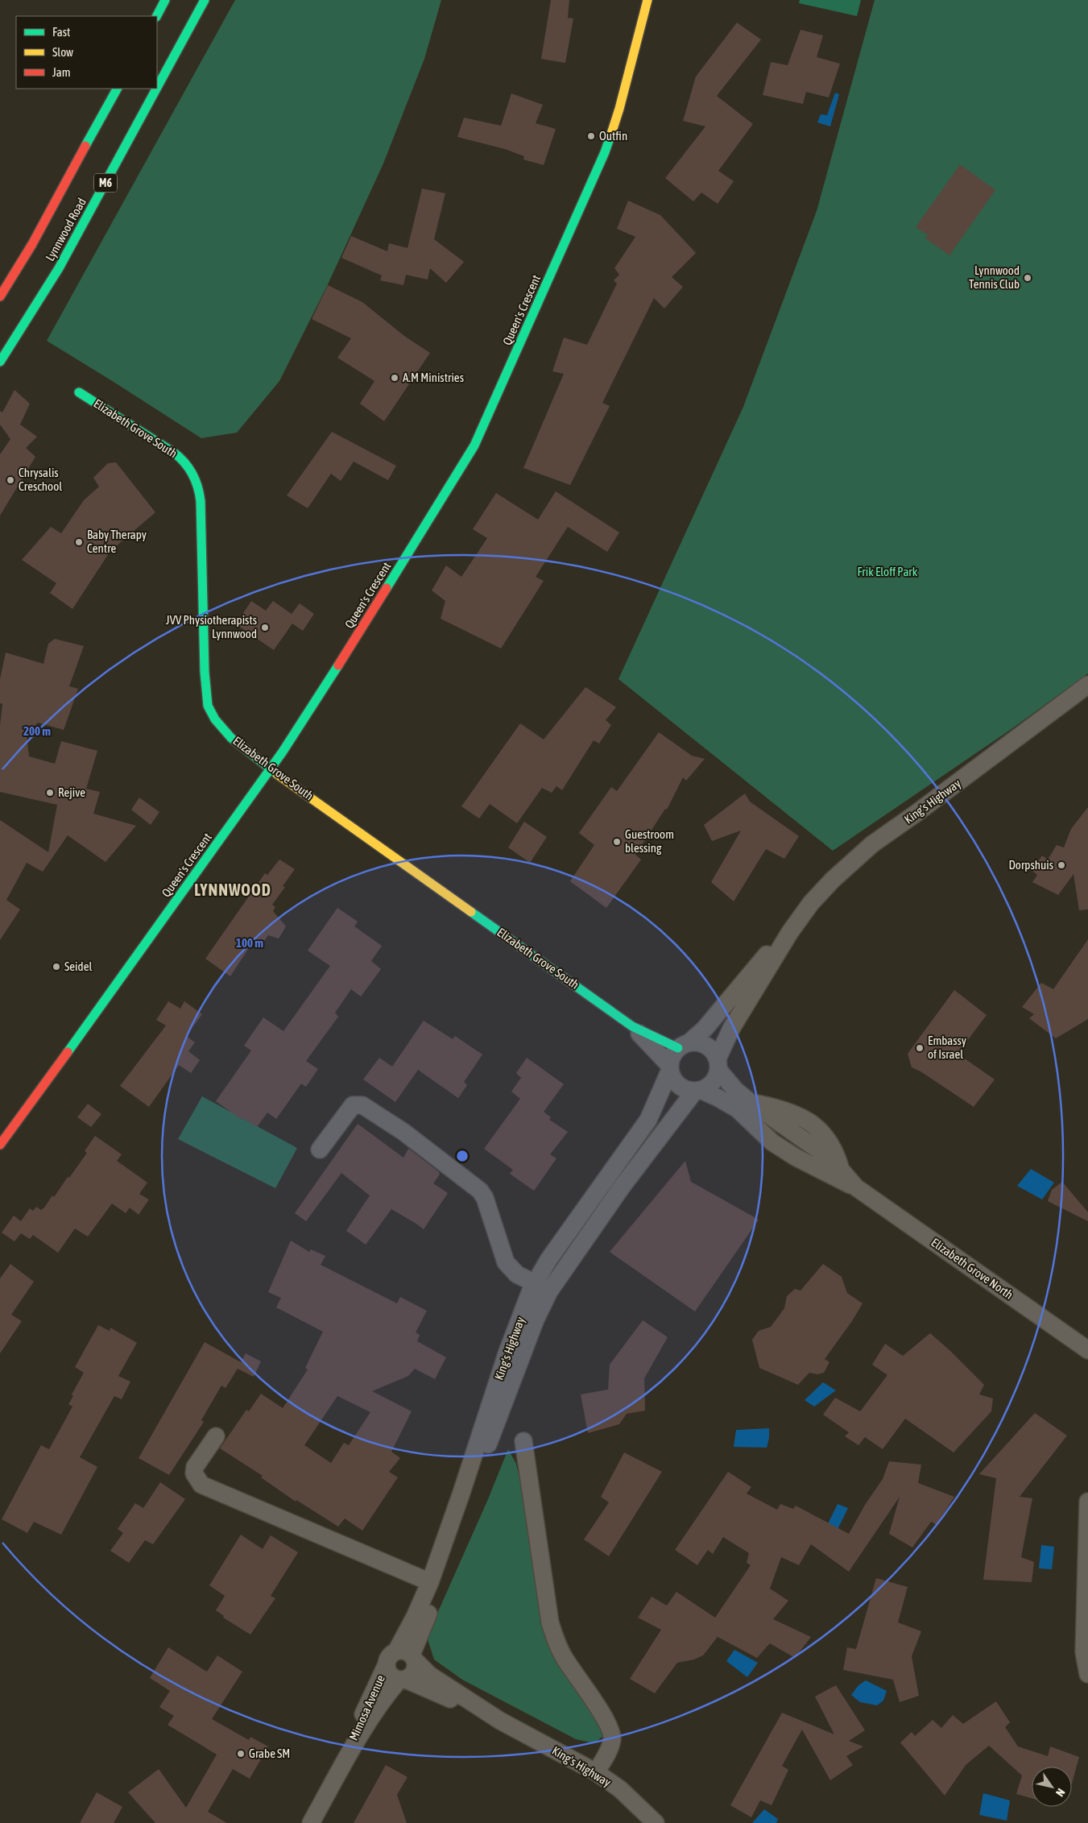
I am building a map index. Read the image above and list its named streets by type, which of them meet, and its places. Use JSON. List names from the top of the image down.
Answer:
{
  "streets": {
    "street": [
      "M6",
      "Lynnwood Road",
      "Queen's Crescent",
      "Elizabeth Grove South",
      "King's Highway",
      "Elizabeth Grove North",
      "Mimosa Avenue"
    ]
  },
  "crossings": [
    ["Queen's Crescent", "Elizabeth Grove South"],
    ["Elizabeth Grove South", "King's Highway"],
    ["Elizabeth Grove South", "Elizabeth Grove North"],
    ["King's Highway", "Elizabeth Grove North"],
    ["King's Highway", "Mimosa Avenue"]
  ],
  "districts": ["LYNNWOOD"],
  "parks": ["Frik Eloff Park"],
  "places": [
    "Outfin",
    "Lynnwood Tennis Club",
    "A.M Ministries",
    "Chrysalis Creschool",
    "Baby Therapy Centre",
    "JVV Physiotherapists Lynnwood",
    "Rejive",
    "Guestroom blessing",
    "Dorpshuis",
    "Seidel",
    "Embassy of Israel",
    "Grabe SM"
  ],
  "legend": ["Fast", "Slow", "Jam"],
  "north": "bottom right",
  "rings": ["200 m", "100 m"]
}
